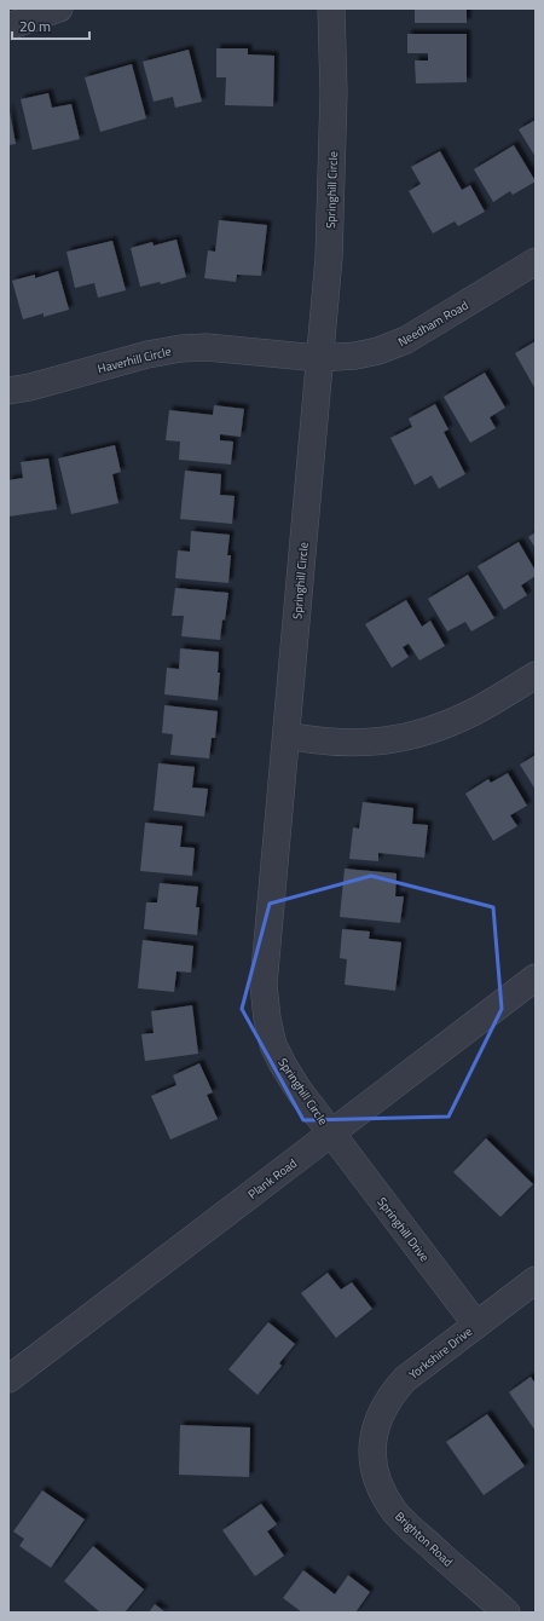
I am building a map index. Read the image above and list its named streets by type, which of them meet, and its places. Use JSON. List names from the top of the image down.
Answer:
{
  "streets": {
    "street": [
      "Springhill Circle",
      "Needham Road",
      "Haverhill Circle",
      "Plank Road",
      "Springhill Drive",
      "Yorkshire Drive",
      "Brighton Road"
    ]
  },
  "crossings": [
    ["Springhill Circle", "Needham Road"],
    ["Springhill Circle", "Haverhill Circle"],
    ["Springhill Circle", "Plank Road"],
    ["Springhill Circle", "Springhill Drive"],
    ["Needham Road", "Haverhill Circle"],
    ["Plank Road", "Springhill Drive"],
    ["Springhill Drive", "Yorkshire Drive"],
    ["Yorkshire Drive", "Brighton Road"]
  ],
  "scale_bar": "20 m"
}
